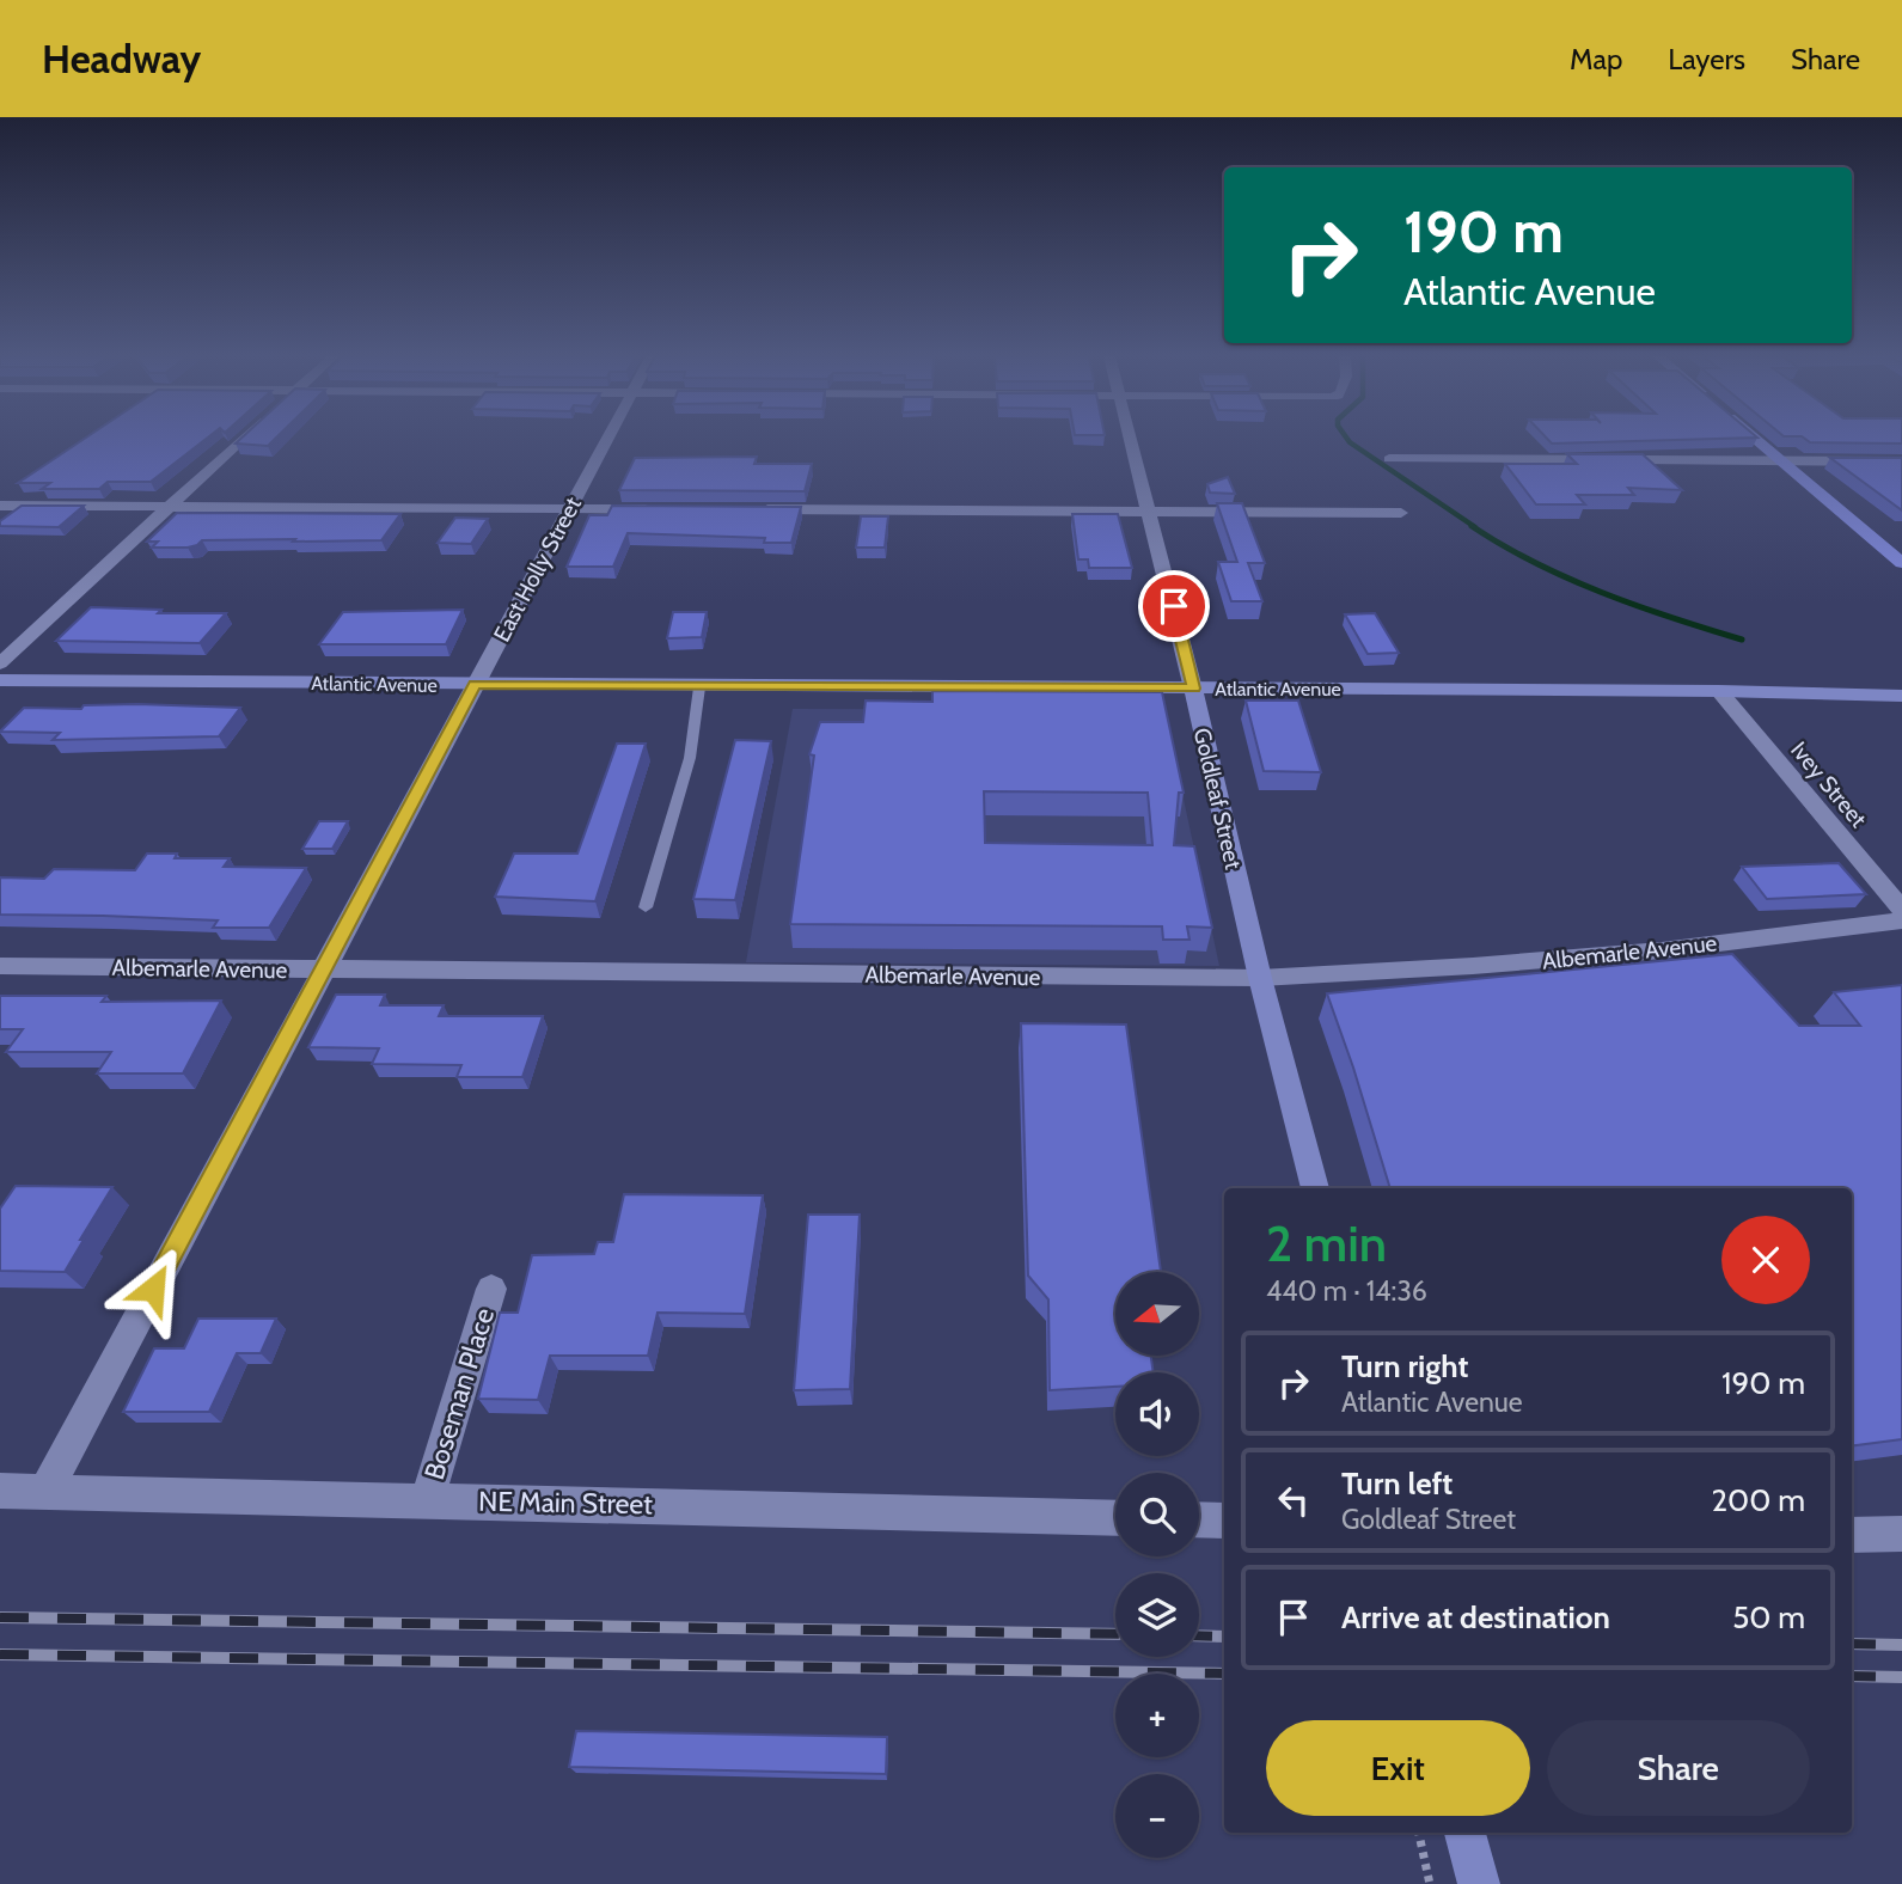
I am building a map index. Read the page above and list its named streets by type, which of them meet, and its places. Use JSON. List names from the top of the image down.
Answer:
{
  "streets": {
    "main road": ["Atlantic Avenue", "Goldleaf Street"],
    "street": [
      "East Holly Street",
      "Ivey Street",
      "Albemarle Avenue",
      "Boseman Place",
      "NE Main Street"
    ]
  },
  "crossings": [
    ["East Holly Street", "Atlantic Avenue"],
    ["East Holly Street", "Albemarle Avenue"],
    ["East Holly Street", "NE Main Street"],
    ["Atlantic Avenue", "Ivey Street"],
    ["Atlantic Avenue", "Goldleaf Street"],
    ["Goldleaf Street", "Albemarle Avenue"],
    ["Boseman Place", "NE Main Street"]
  ],
  "north": "left",
  "page": {
    "header": "Headway",
    "nav": ["Map", "Layers", "Share"],
    "turn": ["190 m", "Atlantic Avenue"],
    "heading": ["2 min", "440 m · 14:36"],
    "map_buttons": ["+", "−"],
    "list": [
      {
        "name": "Turn right",
        "note": "Atlantic Avenue",
        "value": "190 m"
      },
      {
        "name": "Turn left",
        "note": "Goldleaf Street",
        "value": "200 m"
      },
      {
        "name": "Arrive at destination",
        "value": "50 m"
      }
    ],
    "buttons": ["Exit", "Share"]
  }
}
